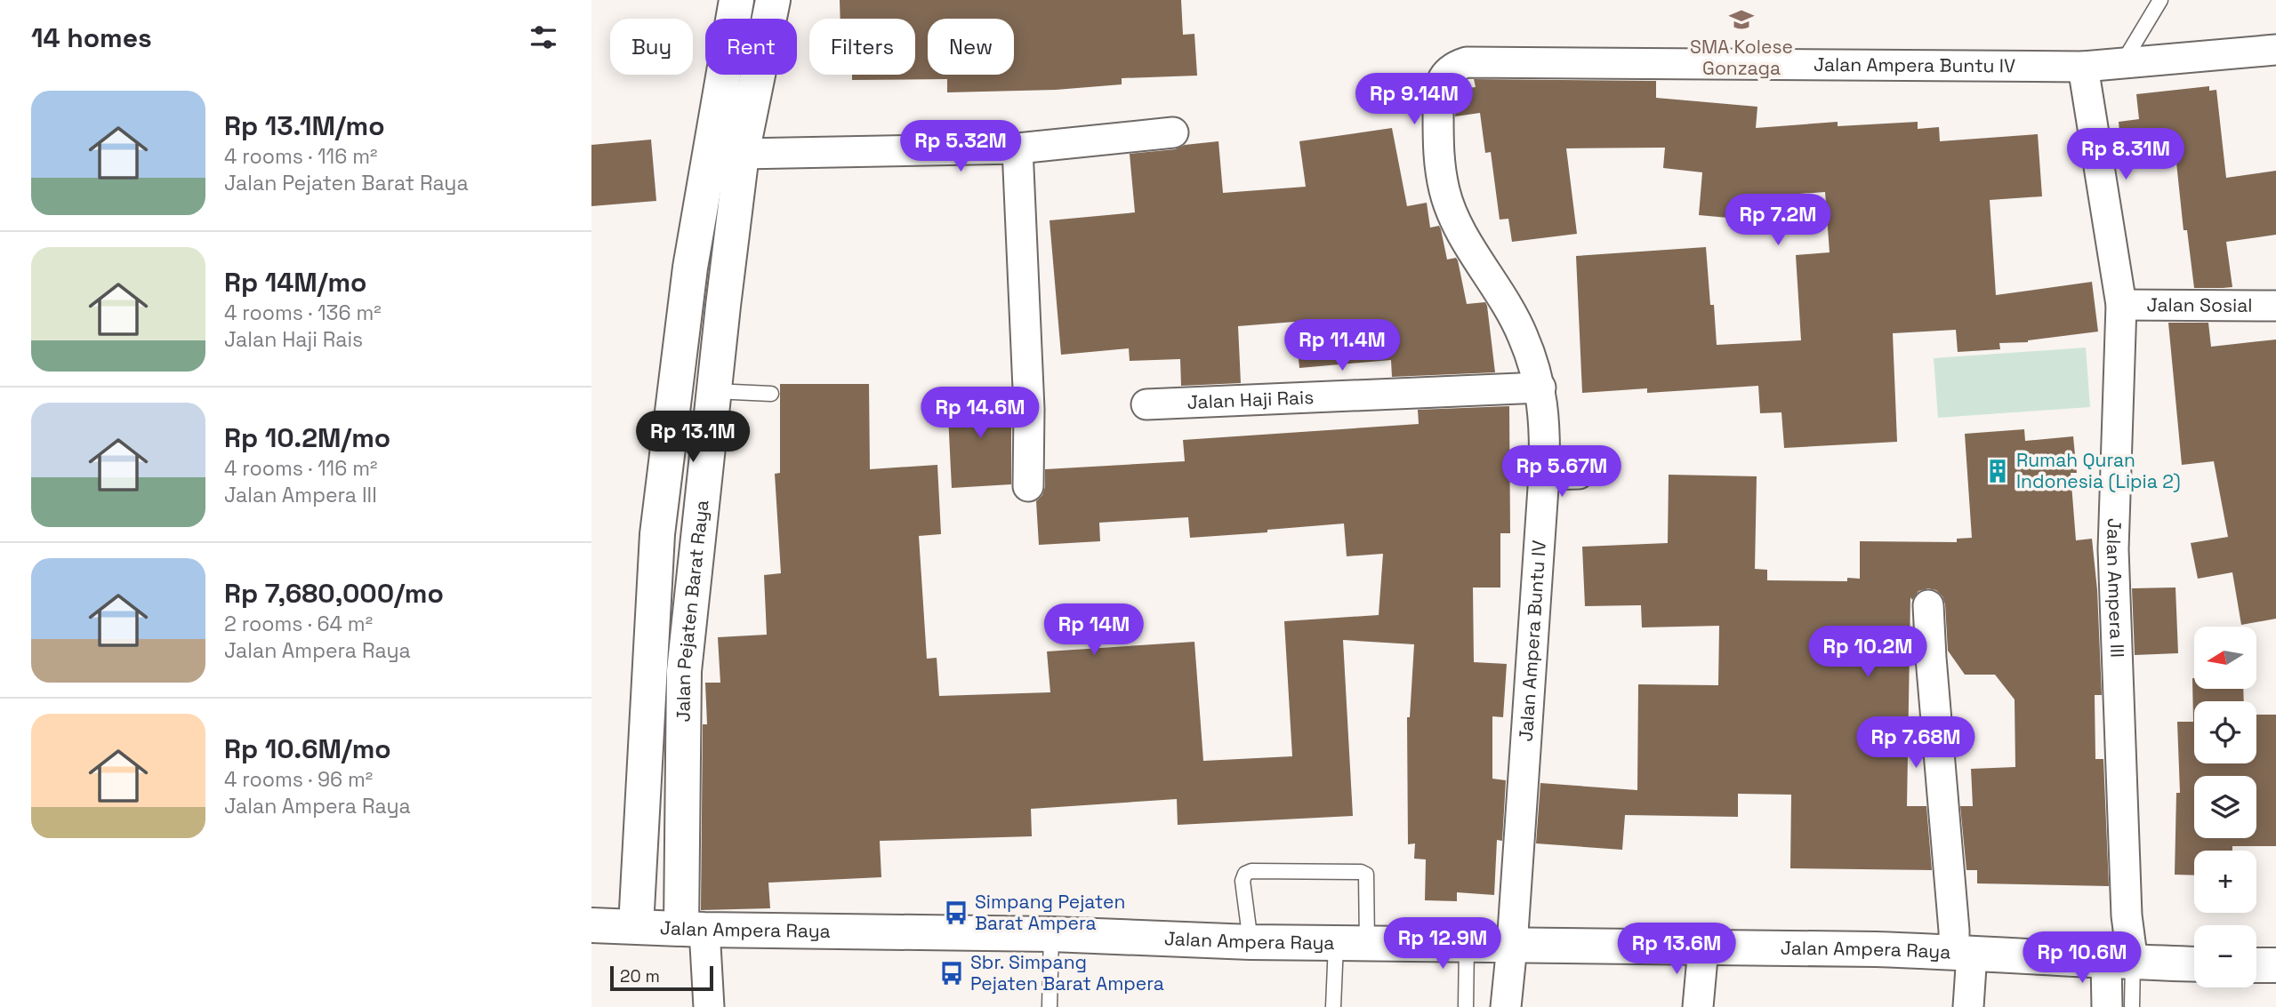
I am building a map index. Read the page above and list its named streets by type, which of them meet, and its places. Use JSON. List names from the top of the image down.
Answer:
{
  "streets": {
    "street": [
      "Jalan Ampera Buntu IV",
      "Jalan Sosial",
      "Jalan Haji Rais",
      "Jalan Ampera III",
      "Jalan Pejaten Barat Raya",
      "Jalan Ampera Raya"
    ]
  },
  "crossings": [
    ["Jalan Ampera Buntu IV", "Jalan Haji Rais"],
    ["Jalan Ampera Buntu IV", "Jalan Ampera III"],
    ["Jalan Ampera Buntu IV", "Jalan Ampera Raya"],
    ["Jalan Sosial", "Jalan Ampera III"],
    ["Jalan Ampera III", "Jalan Ampera Raya"],
    ["Jalan Pejaten Barat Raya", "Jalan Ampera Raya"]
  ],
  "places": {
    "school or university": ["SMA Kolese Gonzaga"],
    "building": ["Rumah Quran Indonesia (Lipia 2)"],
    "bus stop": ["Simpang Pejaten Barat Ampera", "Sbr. Simpang Pejaten Barat Ampera"]
  },
  "scale_bar": "20 m",
  "north": "left",
  "page": {
    "heading": "14 homes",
    "chip": [
      "Buy",
      "Rent",
      "Filters",
      "New"
    ],
    "price": [
      "Rp 9.14M",
      "Rp 5.32M",
      "Rp 8.31M",
      "Rp 7.2M",
      "Rp 11.4M",
      "Rp 14.6M",
      "Rp 13.1M",
      "Rp 5.67M",
      "Rp 14M",
      "Rp 10.2M",
      "Rp 7.68M",
      "Rp 12.9M",
      "Rp 13.6M",
      "Rp 10.6M"
    ],
    "list": [
      {
        "name": "Rp 13.1M/mo",
        "note": "4 rooms · 116 m² · Jalan Pejaten Barat Raya"
      },
      {
        "name": "Rp 14M/mo",
        "note": "4 rooms · 136 m² · Jalan Haji Rais"
      },
      {
        "name": "Rp 10.2M/mo",
        "note": "4 rooms · 116 m² · Jalan Ampera III"
      },
      {
        "name": "Rp 7,680,000/mo",
        "note": "2 rooms · 64 m² · Jalan Ampera Raya"
      },
      {
        "name": "Rp 10.6M/mo",
        "note": "4 rooms · 96 m² · Jalan Ampera Raya"
      }
    ],
    "map_buttons": ["+", "−"],
    "scale": "20 m"
  }
}
